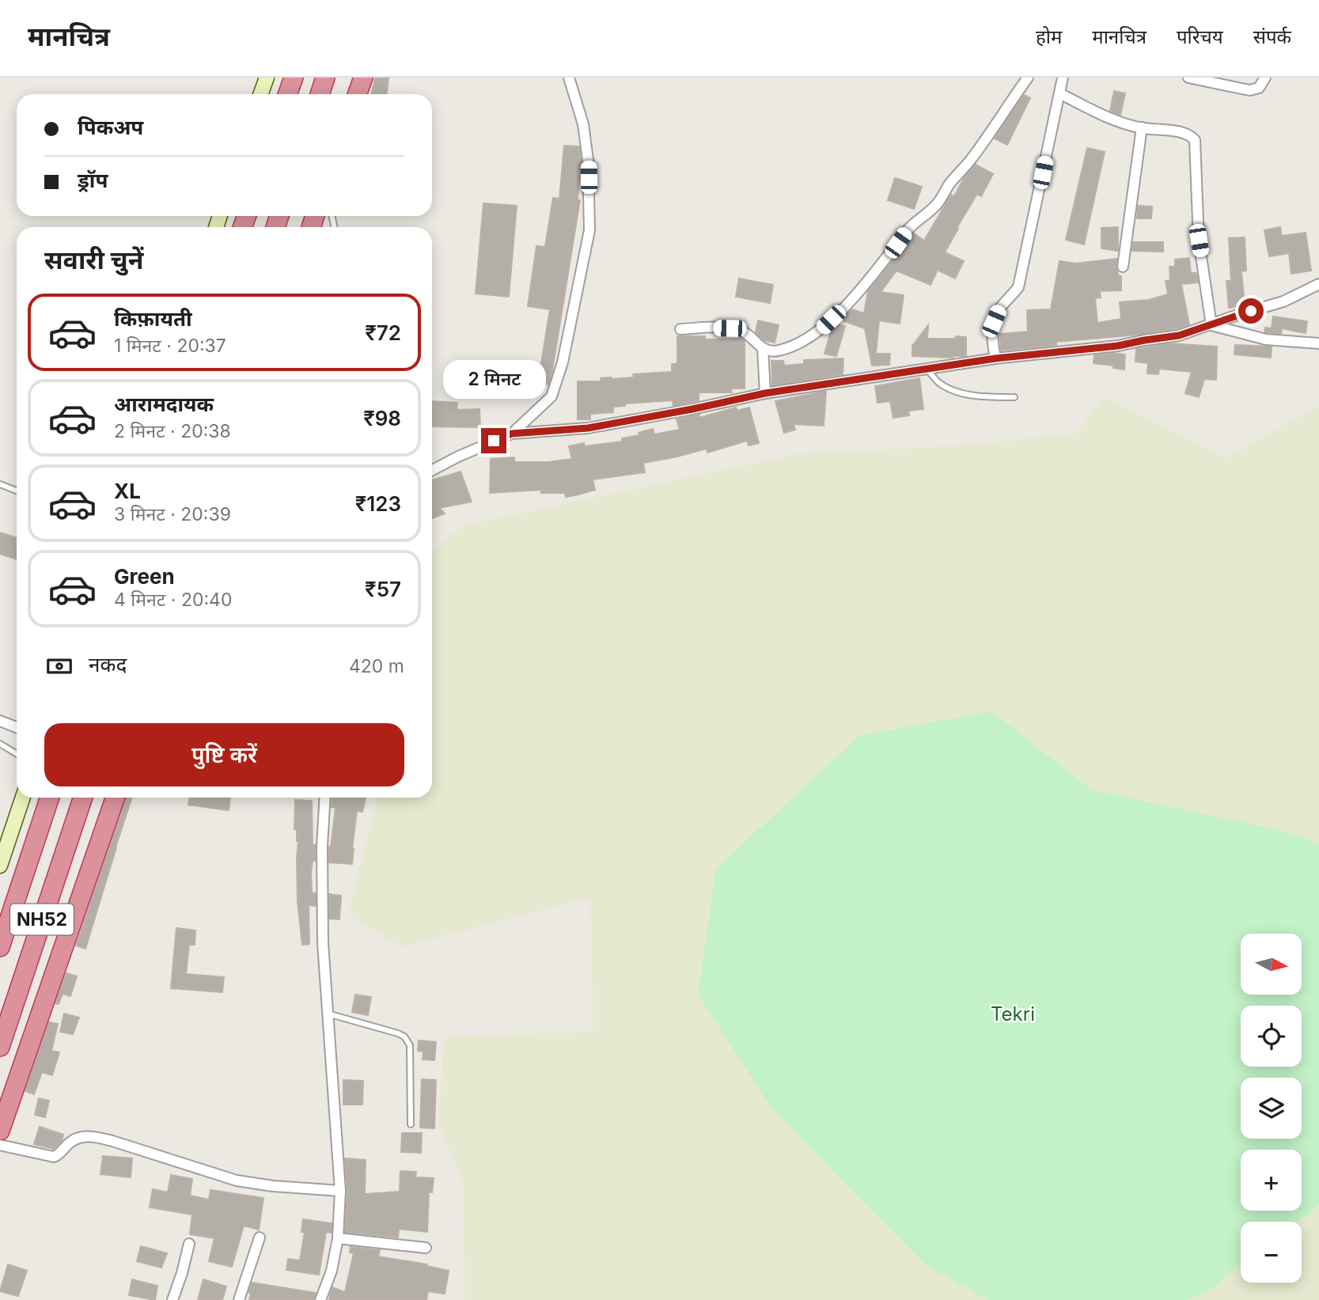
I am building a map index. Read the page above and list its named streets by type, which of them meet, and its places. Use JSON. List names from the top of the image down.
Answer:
{
  "streets": {
    "highway": ["NH52"]
  },
  "parks": ["Tekri"],
  "north": "right",
  "page": {
    "header": "मानचित्र",
    "nav": [
      "होम",
      "मानचित्र",
      "परिचय",
      "संपर्क"
    ],
    "banner": ["पिकअप", "ड्रॉप"],
    "heading": "सवारी चुनें",
    "list": [
      {
        "name": "किफ़ायती",
        "note": "1 मिनट · 20:37",
        "value": "₹72"
      },
      {
        "name": "आरामदायक",
        "note": "2 मिनट · 20:38",
        "value": "₹98"
      },
      {
        "name": "XL",
        "note": "3 मिनट · 20:39",
        "value": "₹123"
      },
      {
        "name": "Green",
        "note": "4 मिनट · 20:40",
        "value": "₹57"
      }
    ],
    "bubble": "2 मिनट",
    "pay": ["नकद", "420 m"],
    "buttons": "पुष्टि करें",
    "map_buttons": ["+", "−"]
  }
}
